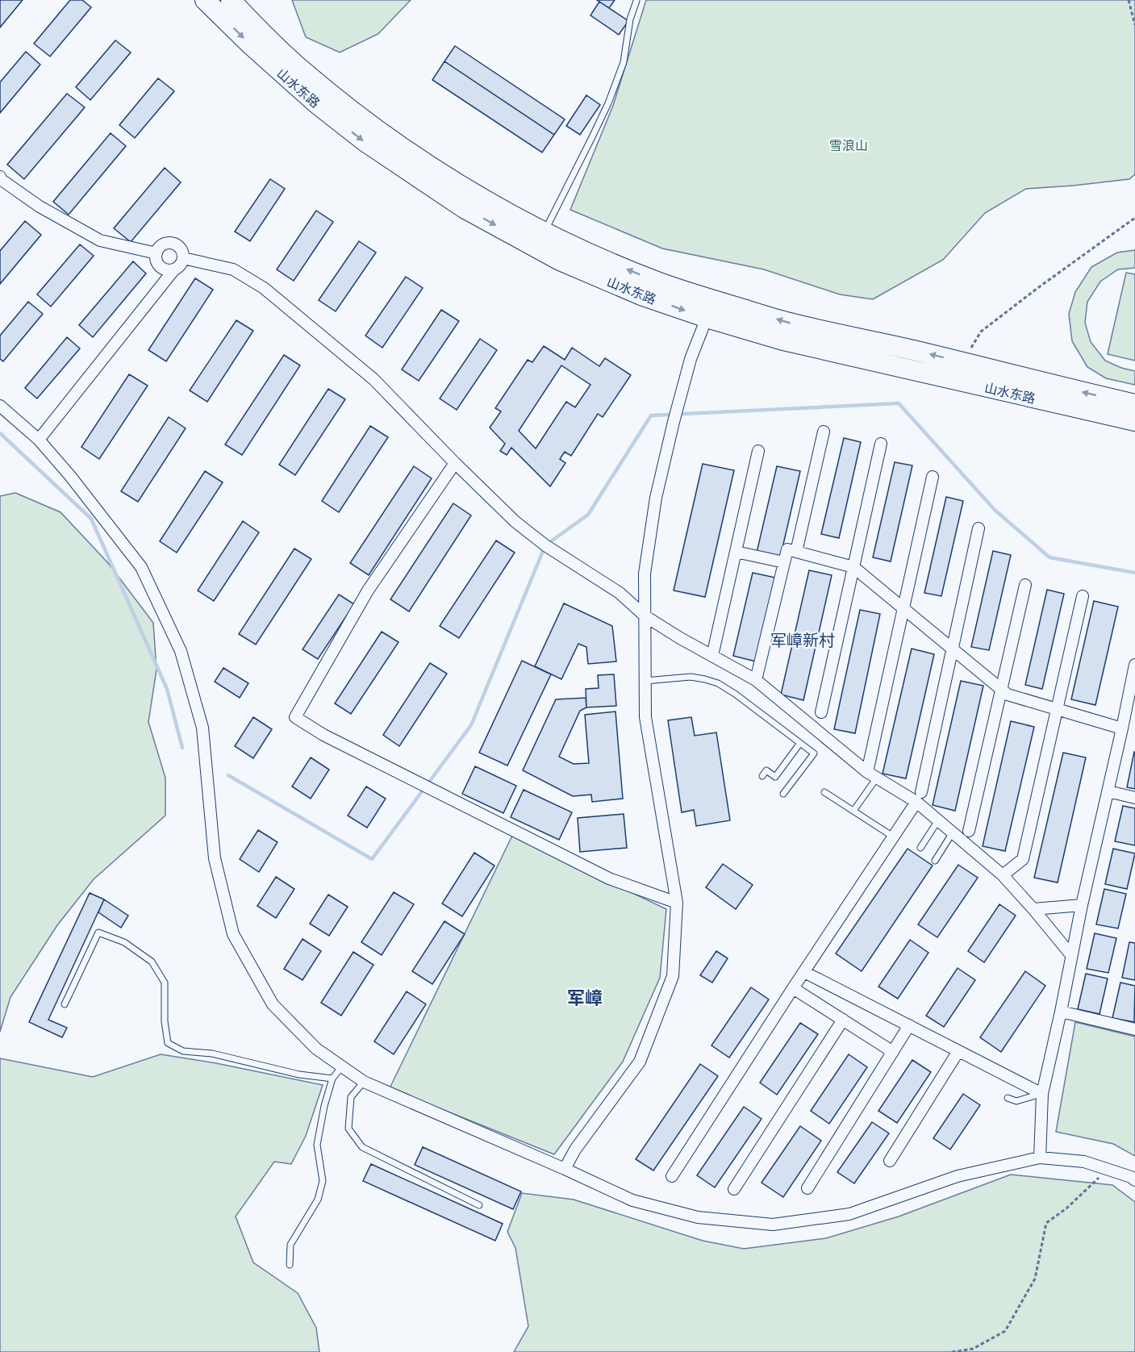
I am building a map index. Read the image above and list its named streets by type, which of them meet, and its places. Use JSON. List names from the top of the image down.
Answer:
{
  "streets": {
    "highway": ["山水东路"]
  },
  "districts": ["军嶂新村", "军嶂"],
  "parks": ["雪浪山"]
}
